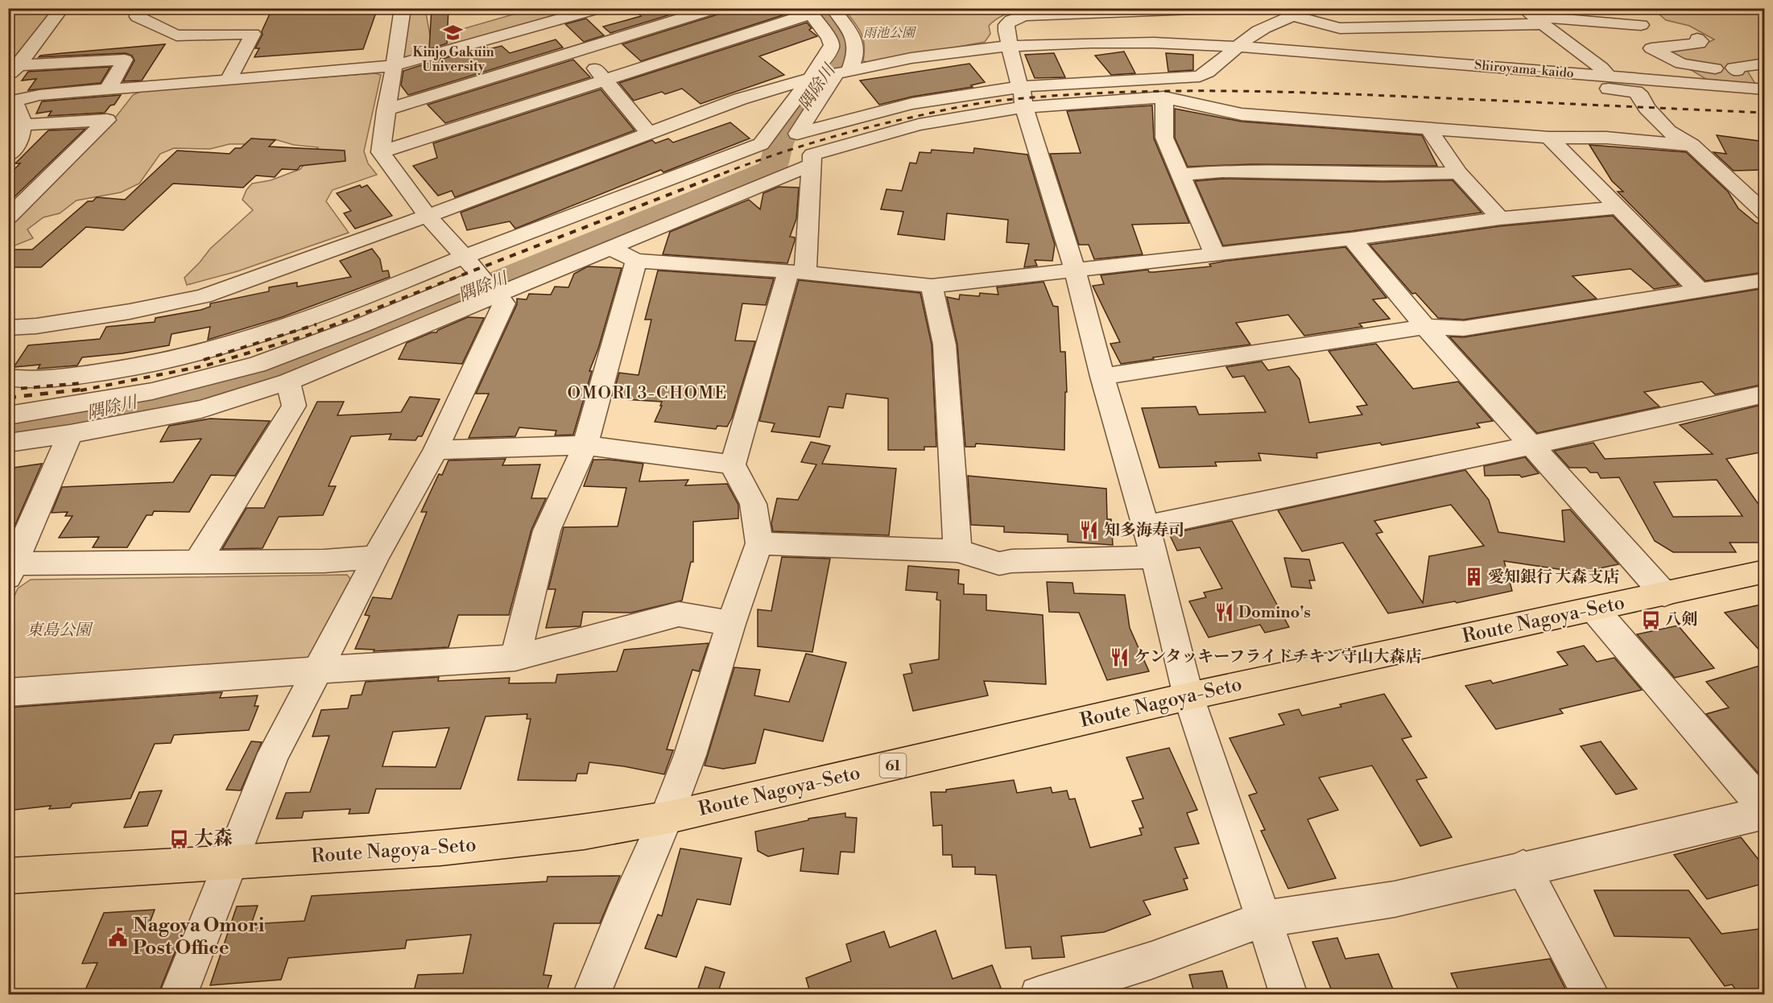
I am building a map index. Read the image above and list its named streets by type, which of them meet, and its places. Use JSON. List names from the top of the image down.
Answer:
{
  "streets": {
    "main road": ["Route Nagoya-Seto", "61"],
    "street": ["Shiroyama-kaido"]
  },
  "districts": ["OMORI 3-CHOME"],
  "water": ["隅除川"],
  "parks": ["雨池公園", "東島公園"],
  "places": {
    "school or university": ["Kinjo Gakuin University"],
    "restaurant": ["知多海寿司", "Domino's", "ケンタッキーフライドチキン守山大森店"],
    "building": ["愛知銀行 大森支店"],
    "bus stop": ["八剣", "大森"],
    "public building": ["Nagoya Omori Post Office"]
  }
}
